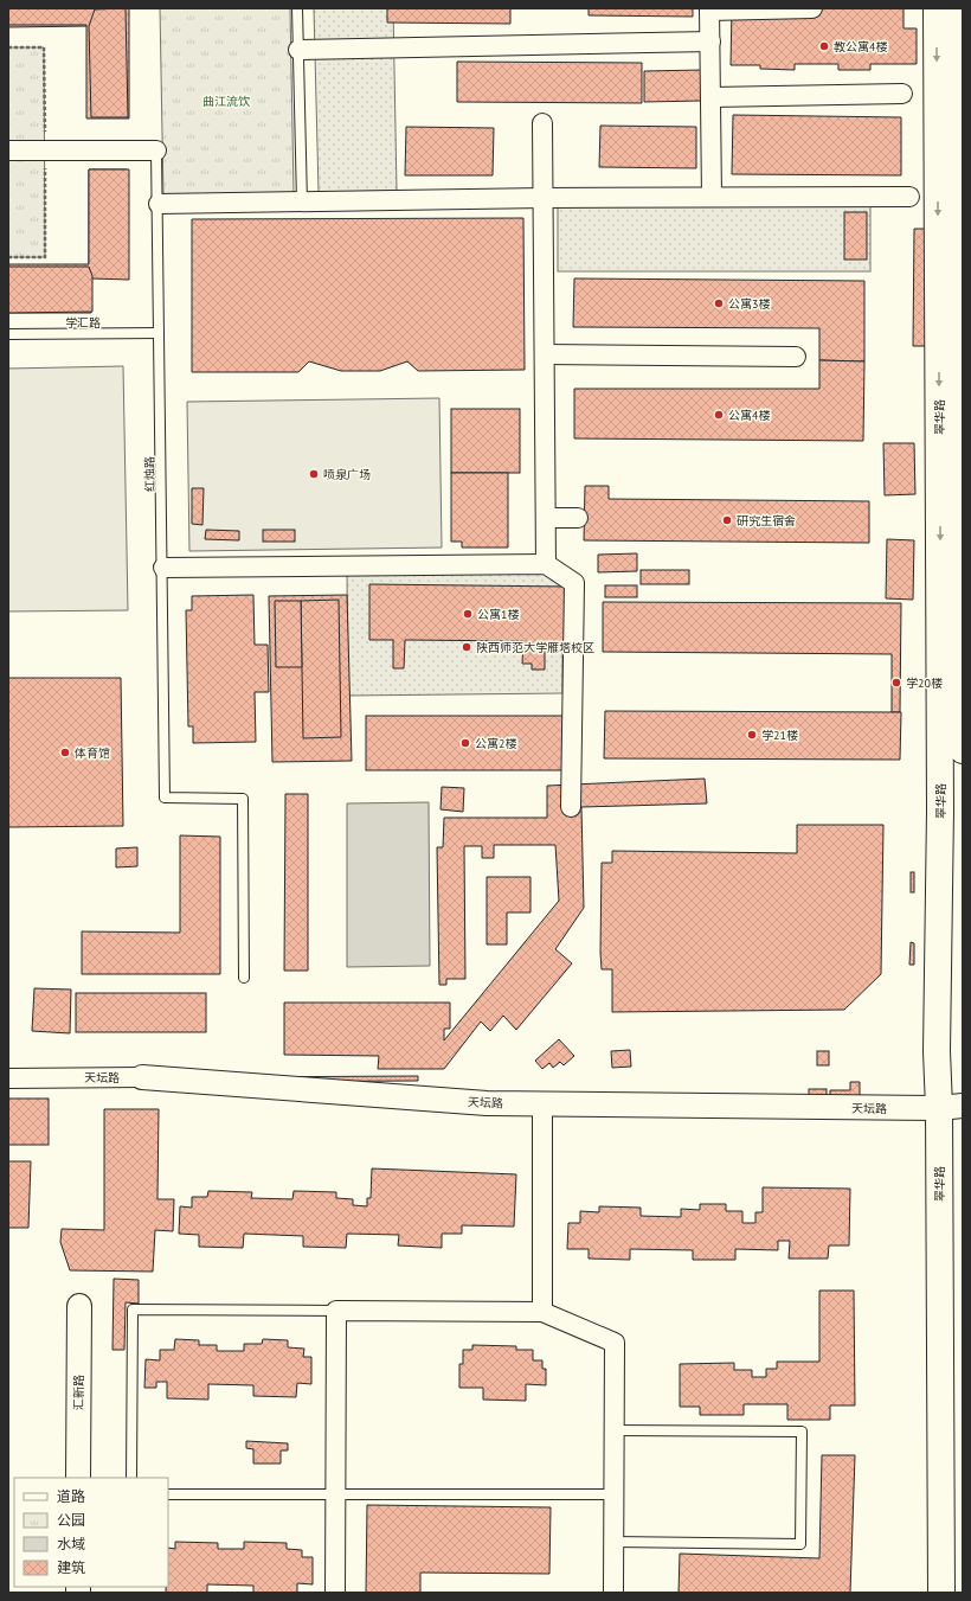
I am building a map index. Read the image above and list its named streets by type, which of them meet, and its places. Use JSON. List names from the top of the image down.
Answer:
{
  "streets": {
    "main road": ["翠华路"],
    "street": ["天坛路", "汇新路"],
    "lane": ["学汇路", "红烛路"]
  },
  "crossings": [
    ["学汇路", "红烛路"],
    ["翠华路", "天坛路"]
  ],
  "parks": ["曲江流饮"],
  "places": [
    "教公寓4楼",
    "公寓3楼",
    "公寓4楼",
    "喷泉广场",
    "研究生宿舍",
    "公寓1楼",
    "陕西师范大学雁塔校区",
    "学20楼",
    "学21楼",
    "公寓2楼",
    "体育馆"
  ],
  "legend": [
    "道路",
    "公园",
    "水域",
    "建筑"
  ]
}
